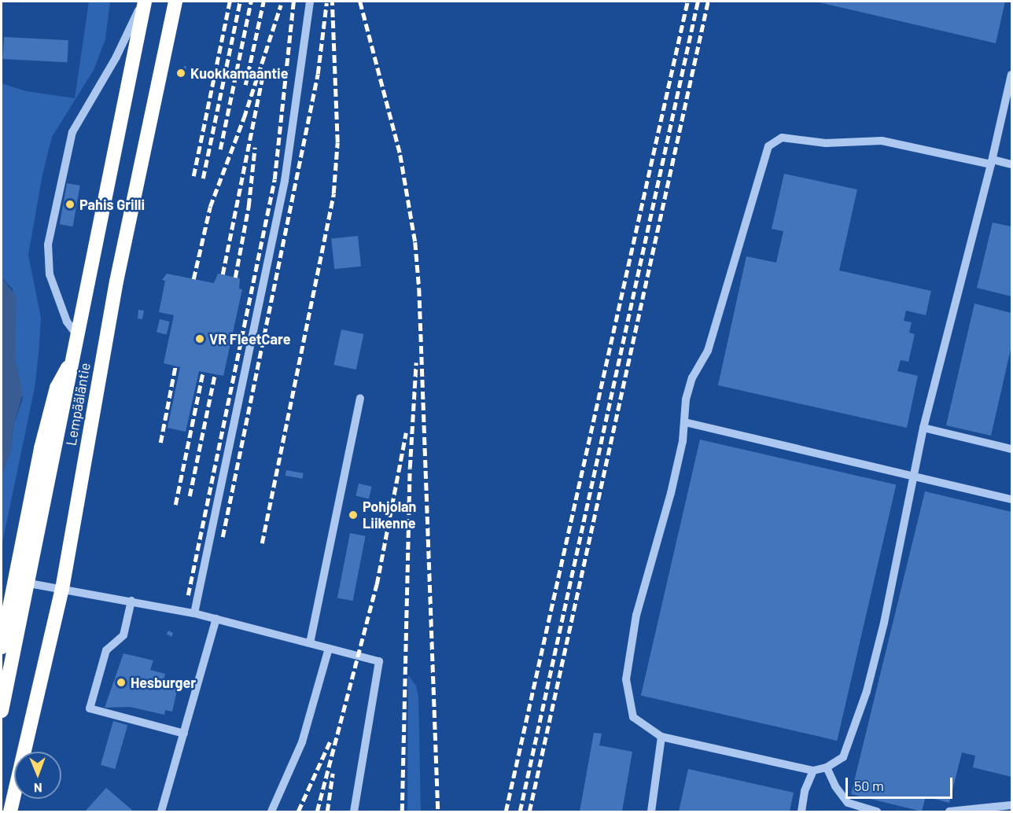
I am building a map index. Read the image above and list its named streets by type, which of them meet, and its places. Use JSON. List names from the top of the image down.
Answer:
{
  "streets": {
    "highway": ["Lempääläntie"]
  },
  "places": [
    "Kuokkamaantie",
    "Pahis Grilli",
    "VR FleetCare",
    "Pohjolan Liikenne",
    "Hesburger"
  ],
  "scale_bar": "50 m",
  "north": "bottom"
}
